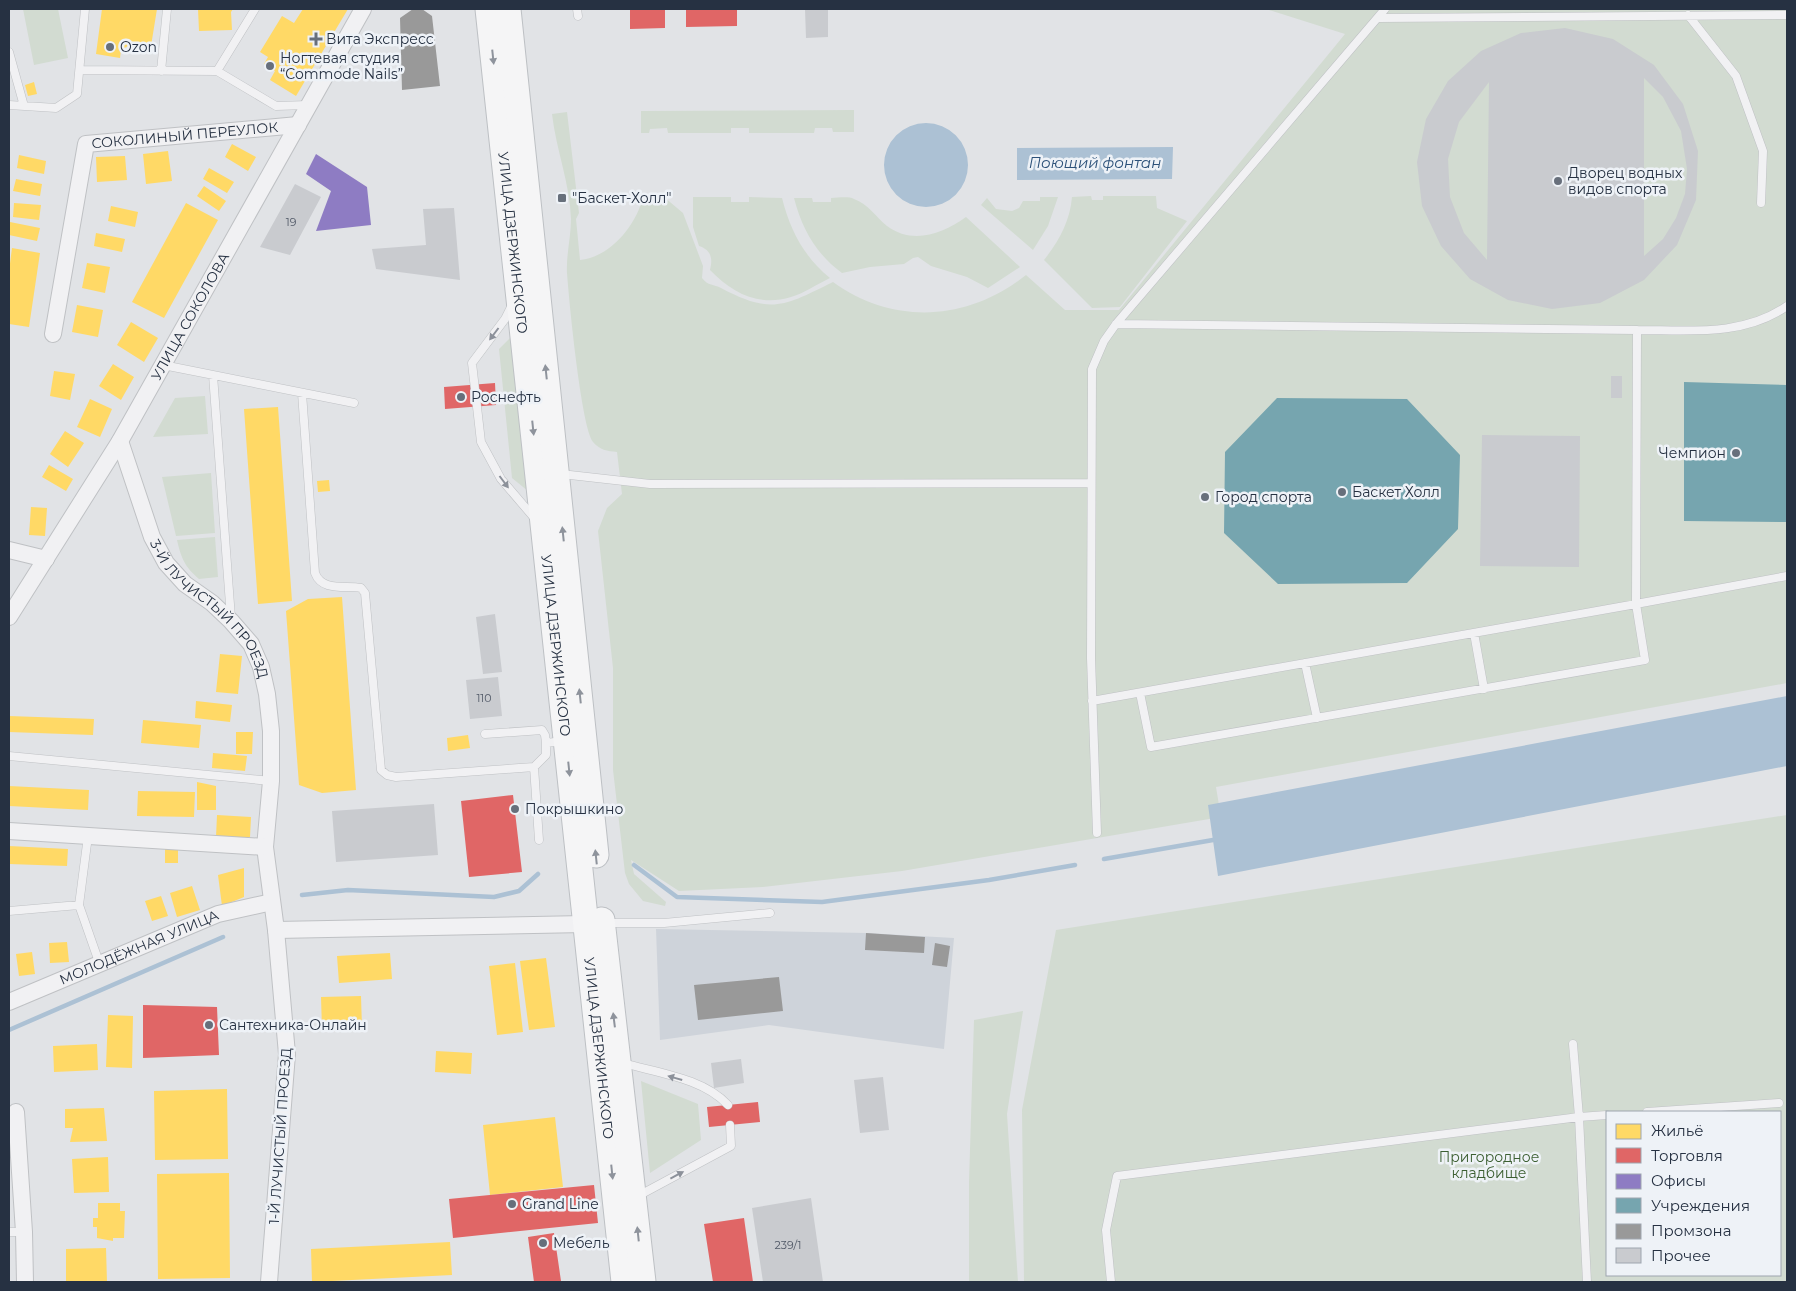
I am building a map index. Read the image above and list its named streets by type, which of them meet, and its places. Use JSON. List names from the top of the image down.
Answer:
{
  "streets": {
    "main road": ["УЛИЦА ДЗЕРЖИНСКОГО"],
    "street": [
      "СОКОЛИНЫЙ ПЕРЕУЛОК",
      "УЛИЦА СОКОЛОВА",
      "3-Й ЛУЧИСТЫЙ ПРОЕЗД",
      "МОЛОДЁЖНАЯ УЛИЦА",
      "1-Й ЛУЧИСТЫЙ ПРОЕЗД"
    ]
  },
  "crossings": [
    ["СОКОЛИНЫЙ ПЕРЕУЛОК", "УЛИЦА СОКОЛОВА"],
    ["УЛИЦА СОКОЛОВА", "3-Й ЛУЧИСТЫЙ ПРОЕЗД"],
    ["3-Й ЛУЧИСТЫЙ ПРОЕЗД", "МОЛОДЁЖНАЯ УЛИЦА"],
    ["3-Й ЛУЧИСТЫЙ ПРОЕЗД", "1-Й ЛУЧИСТЫЙ ПРОЕЗД"]
  ],
  "water": ["Поющий фонтан"],
  "parks": ["Пригородное кладбище"],
  "places": {
    "health": ["Вита Экспресс"],
    "other": [
      "Ozon",
      "Ногтевая студия “Commode Nails”",
      "Дворец водных видов спорта",
      "Роснефть",
      "Чемпион",
      "Баскет Холл",
      "Город спорта",
      "Покрышкино",
      "Сантехника-Онлайн",
      "Grand Line",
      "Мебель"
    ],
    "transit": ["\"Баскет-Холл\""]
  },
  "house_numbers": ["19", "110", "239/1"],
  "legend": [
    "Жильё",
    "Торговля",
    "Офисы",
    "Учреждения",
    "Промзона",
    "Прочее"
  ]
}
